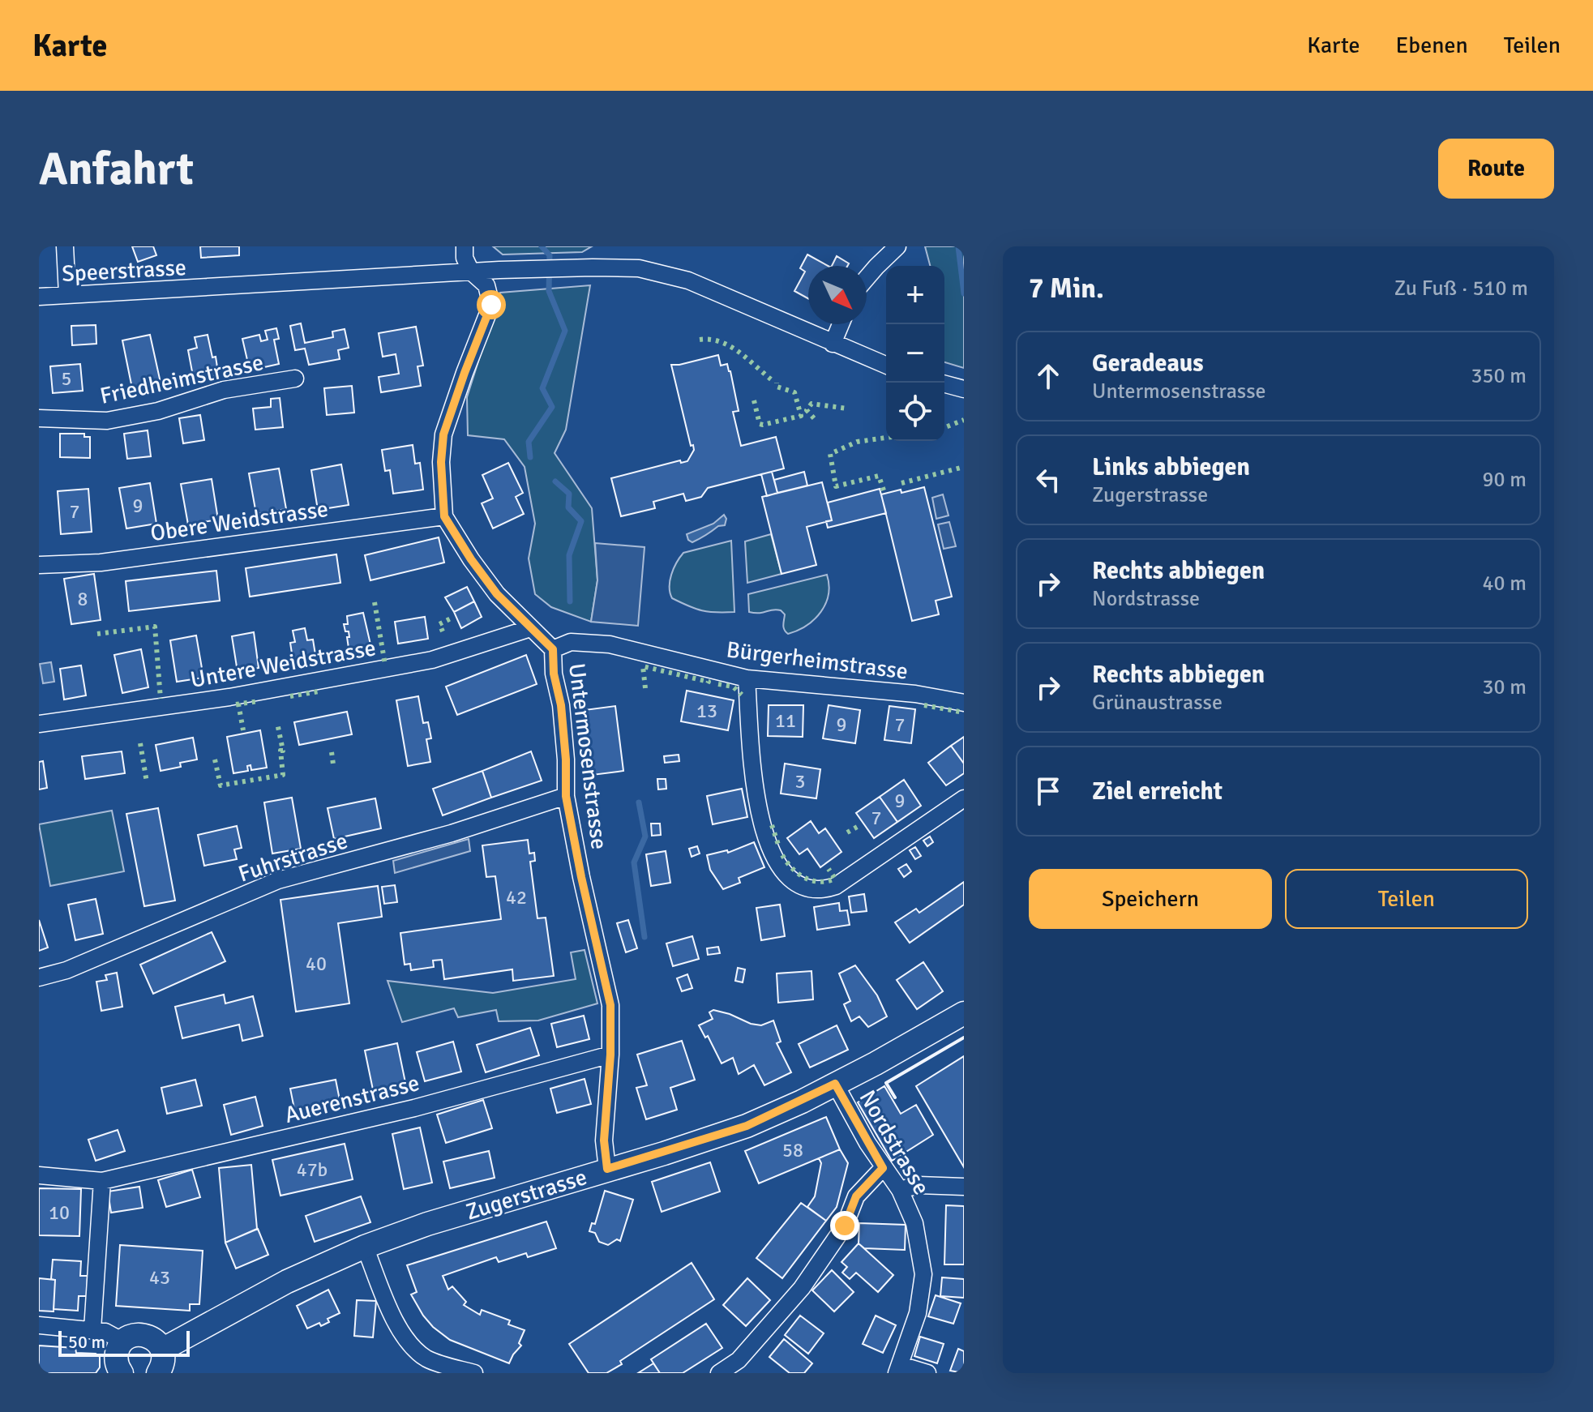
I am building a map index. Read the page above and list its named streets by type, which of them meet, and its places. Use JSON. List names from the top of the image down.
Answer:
{
  "streets": {
    "main road": ["Zugerstrasse"],
    "street": [
      "Speerstrasse",
      "Friedheimstrasse",
      "Obere Weidstrasse",
      "Bürgerheimstrasse",
      "Untere Weidstrasse",
      "Untermosenstrasse",
      "Fuhrstrasse",
      "Auerenstrasse",
      "Nordstrasse"
    ]
  },
  "crossings": [
    ["Speerstrasse", "Untermosenstrasse"],
    ["Obere Weidstrasse", "Untermosenstrasse"],
    ["Bürgerheimstrasse", "Untermosenstrasse"],
    ["Untere Weidstrasse", "Untermosenstrasse"],
    ["Untermosenstrasse", "Fuhrstrasse"],
    ["Untermosenstrasse", "Auerenstrasse"],
    ["Untermosenstrasse", "Zugerstrasse"],
    ["Nordstrasse", "Zugerstrasse"]
  ],
  "house_numbers": [
    "5",
    "9",
    "7",
    "8",
    "13",
    "11",
    "9",
    "7",
    "3",
    "9",
    "7",
    "42",
    "40",
    "58",
    "47b",
    "10",
    "43"
  ],
  "scale_bar": "50 m",
  "north": "bottom right",
  "page": {
    "header": "Karte",
    "nav": ["Karte", "Ebenen", "Teilen"],
    "buttons": [
      "Route",
      ["Speichern", "Teilen"]
    ],
    "title": "Anfahrt",
    "heading": ["7 Min.", "Zu Fuß · 510 m"],
    "map_buttons": ["+", "−"],
    "list": [
      ["Geradeaus", "Untermosenstrasse", "350 m"],
      ["Links abbiegen", "Zugerstrasse", "90 m"],
      ["Rechts abbiegen", "Nordstrasse", "40 m"],
      ["Rechts abbiegen", "Grünaustrasse", "30 m"],
      "Ziel erreicht"
    ],
    "scale": "50 m"
  }
}
